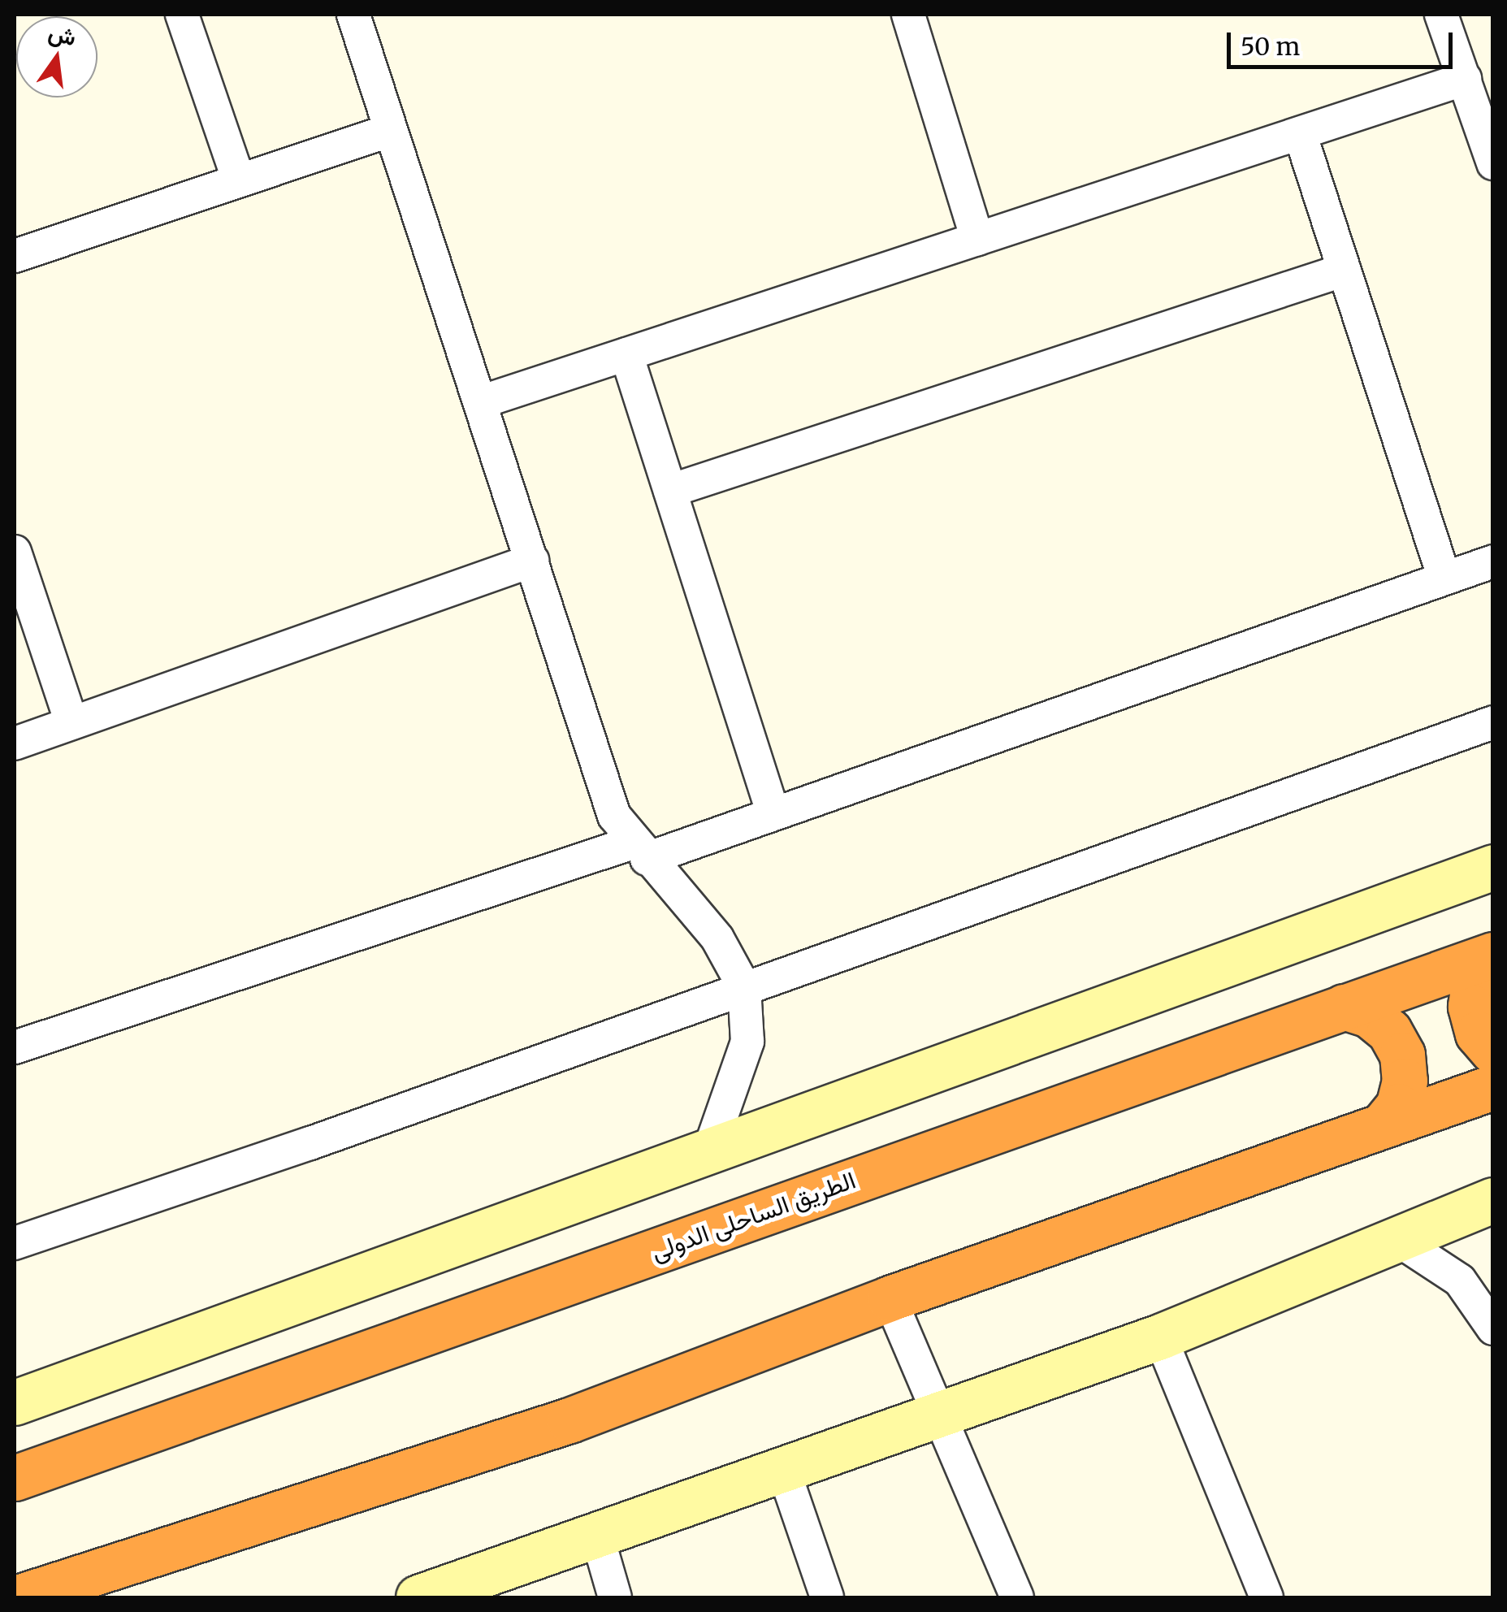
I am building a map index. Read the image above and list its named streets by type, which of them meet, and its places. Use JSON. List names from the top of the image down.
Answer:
{
  "streets": {
    "highway": ["الطريق الساحلى الدولى"]
  },
  "scale_bar": "50 m",
  "north": "top"
}
